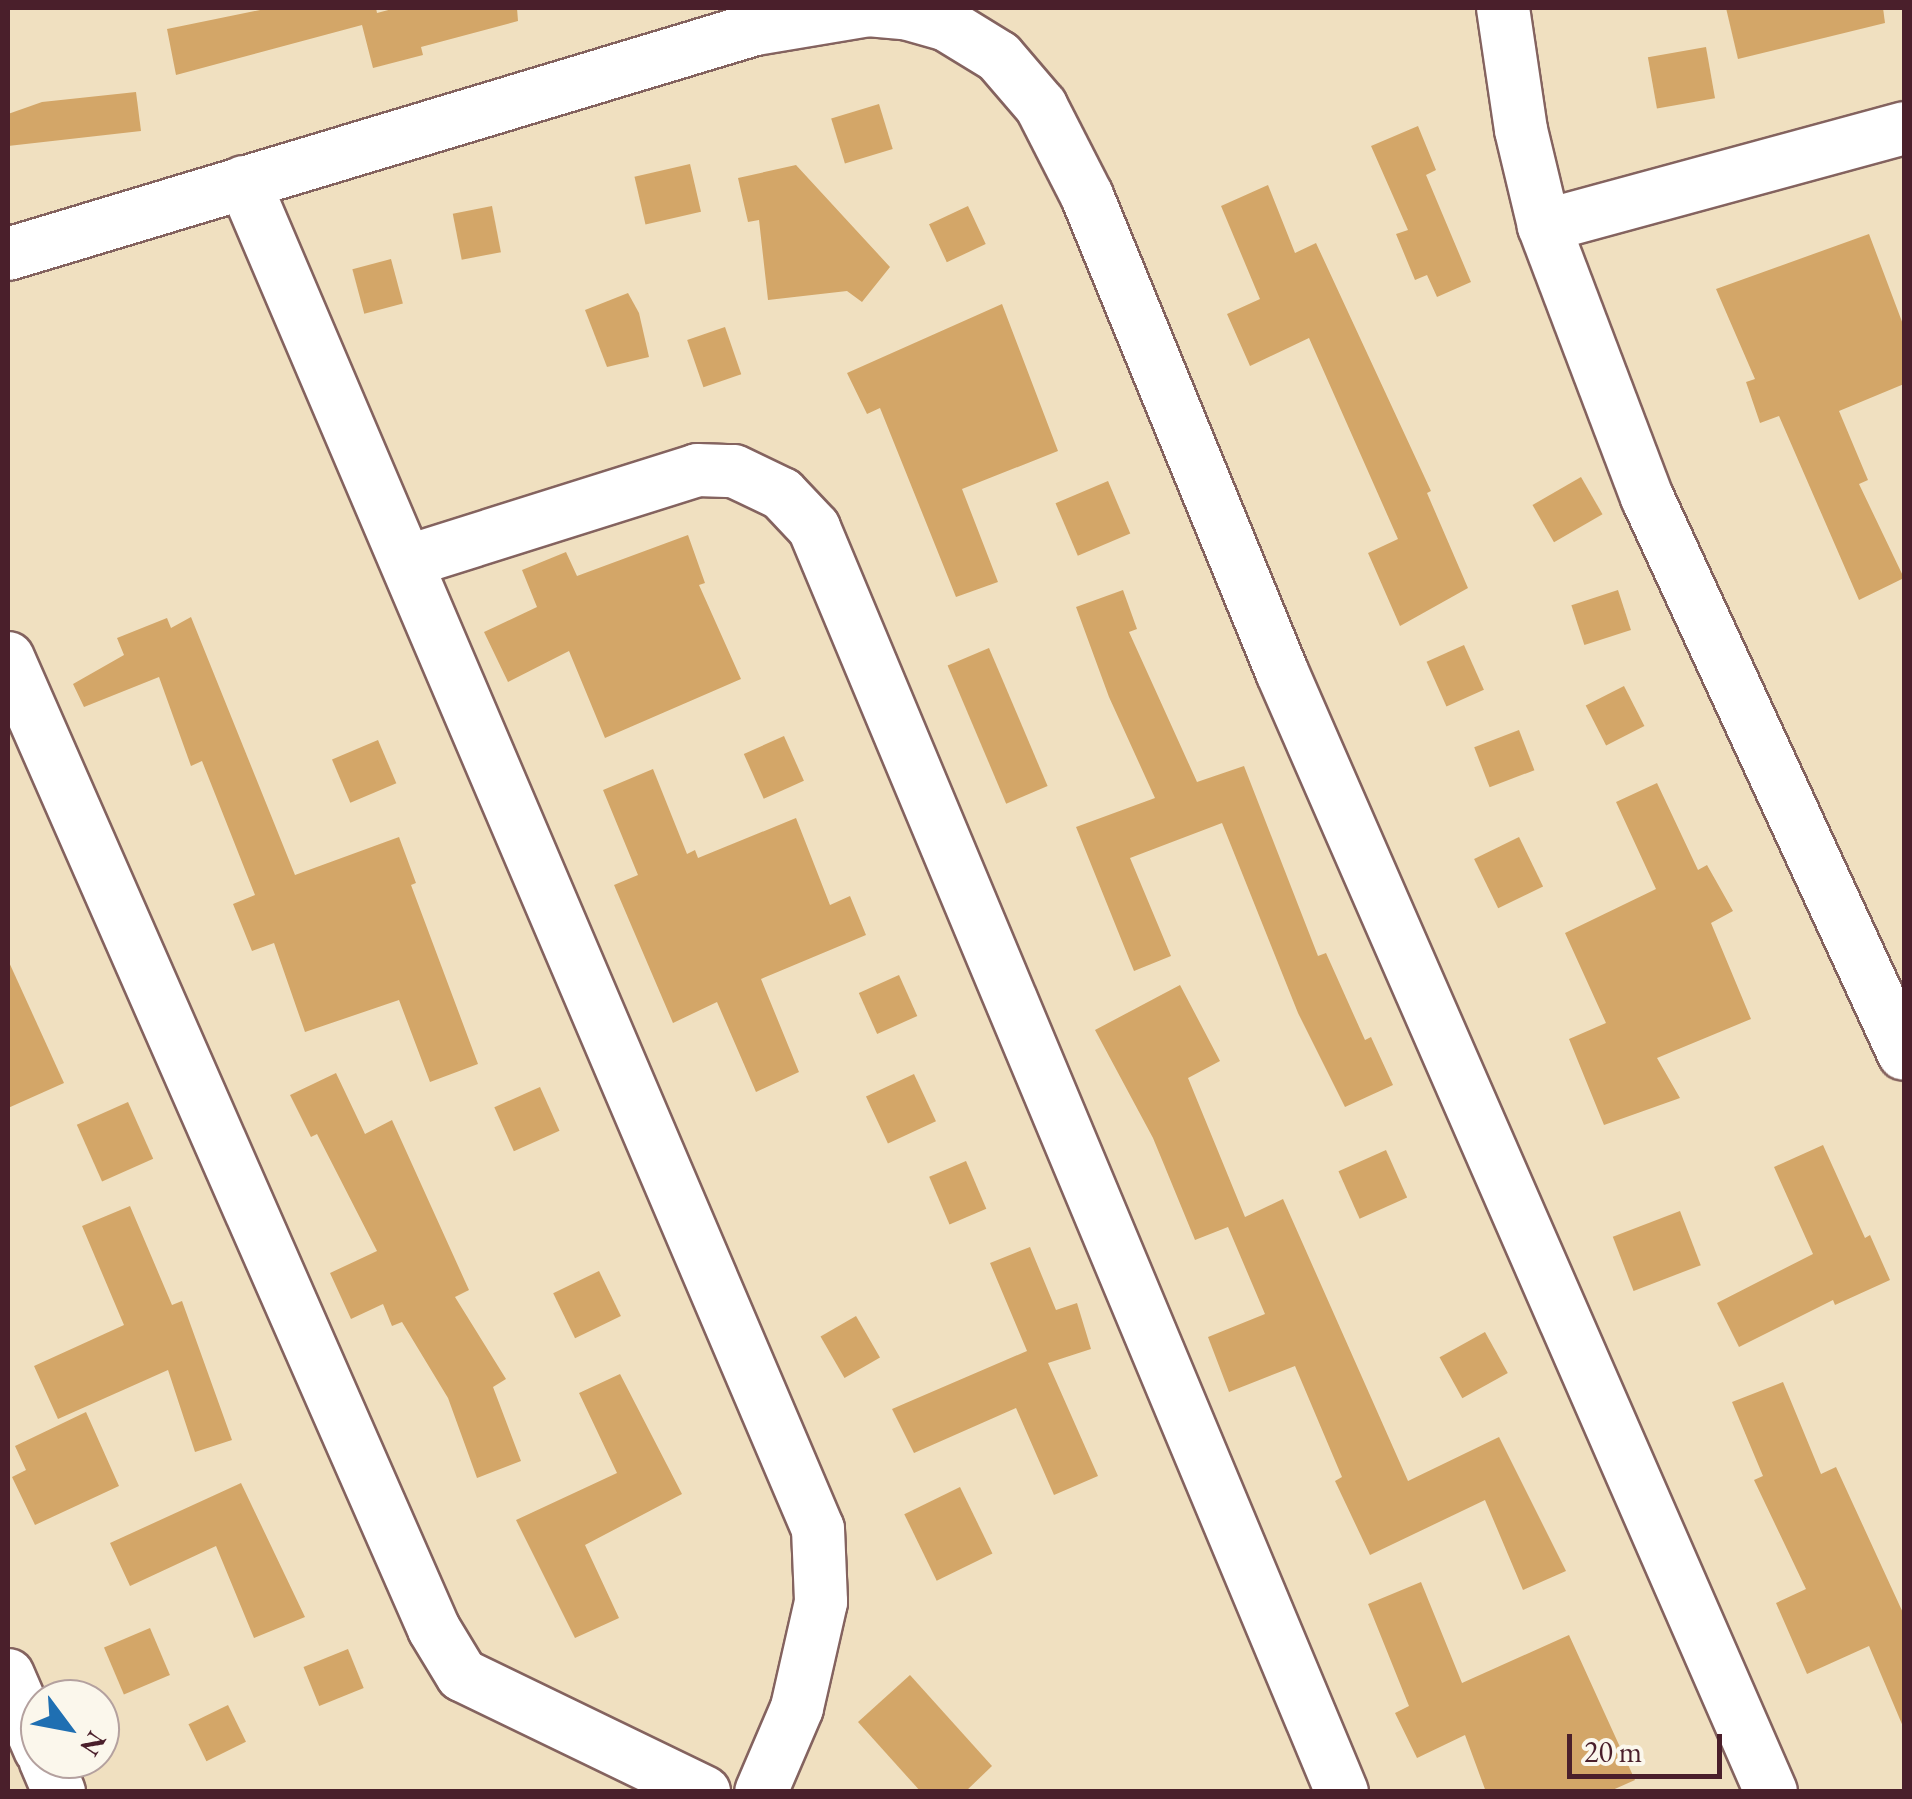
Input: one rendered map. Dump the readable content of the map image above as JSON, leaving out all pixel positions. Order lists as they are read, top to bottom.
{
  "scale_bar": "20 m",
  "north": "bottom right"
}
